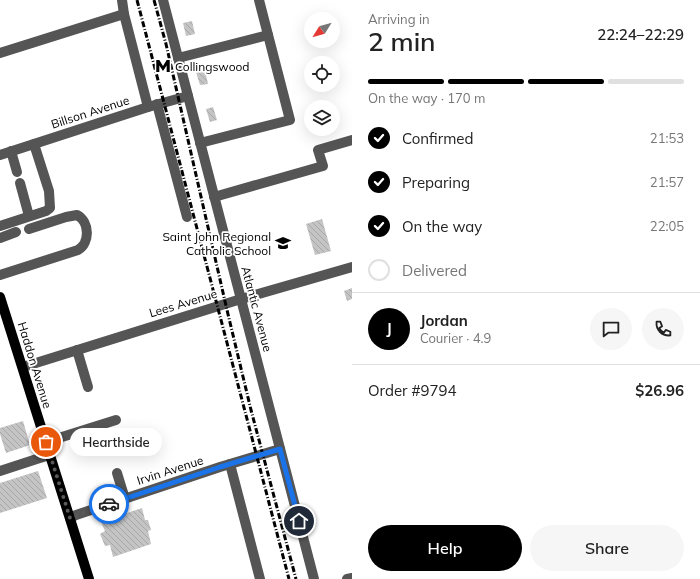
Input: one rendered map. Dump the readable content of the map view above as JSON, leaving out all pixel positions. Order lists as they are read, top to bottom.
{
  "streets": {
    "main road": ["Haddon Avenue"],
    "street": [
      "Billson Avenue",
      "Lees Avenue",
      "Atlantic Avenue",
      "Irvin Avenue"
    ]
  },
  "crossings": [
    ["Billson Avenue", "Atlantic Avenue"],
    ["Lees Avenue", "Atlantic Avenue"],
    ["Lees Avenue", "Haddon Avenue"],
    ["Atlantic Avenue", "Irvin Avenue"],
    ["Haddon Avenue", "Irvin Avenue"]
  ],
  "places": {
    "metro station": ["Collingswood"],
    "school or university": ["Saint John Regional Catholic School"],
    "other": ["Hearthside"]
  },
  "north": "bottom left",
  "page": {
    "heading": ["2 min", "Arriving in", "22:24–22:29"],
    "panel": [
      "Jordan",
      "Courier · 4.9",
      "Order #9794",
      "$26.96"
    ],
    "bar": "On the way · 170 m",
    "list": [
      ["Confirmed", "21:53"],
      ["Preparing", "21:57"],
      ["On the way", "22:05"],
      "Delivered"
    ],
    "round": "J",
    "bubble": "Hearthside",
    "buttons": ["Help", "Share"]
  }
}
